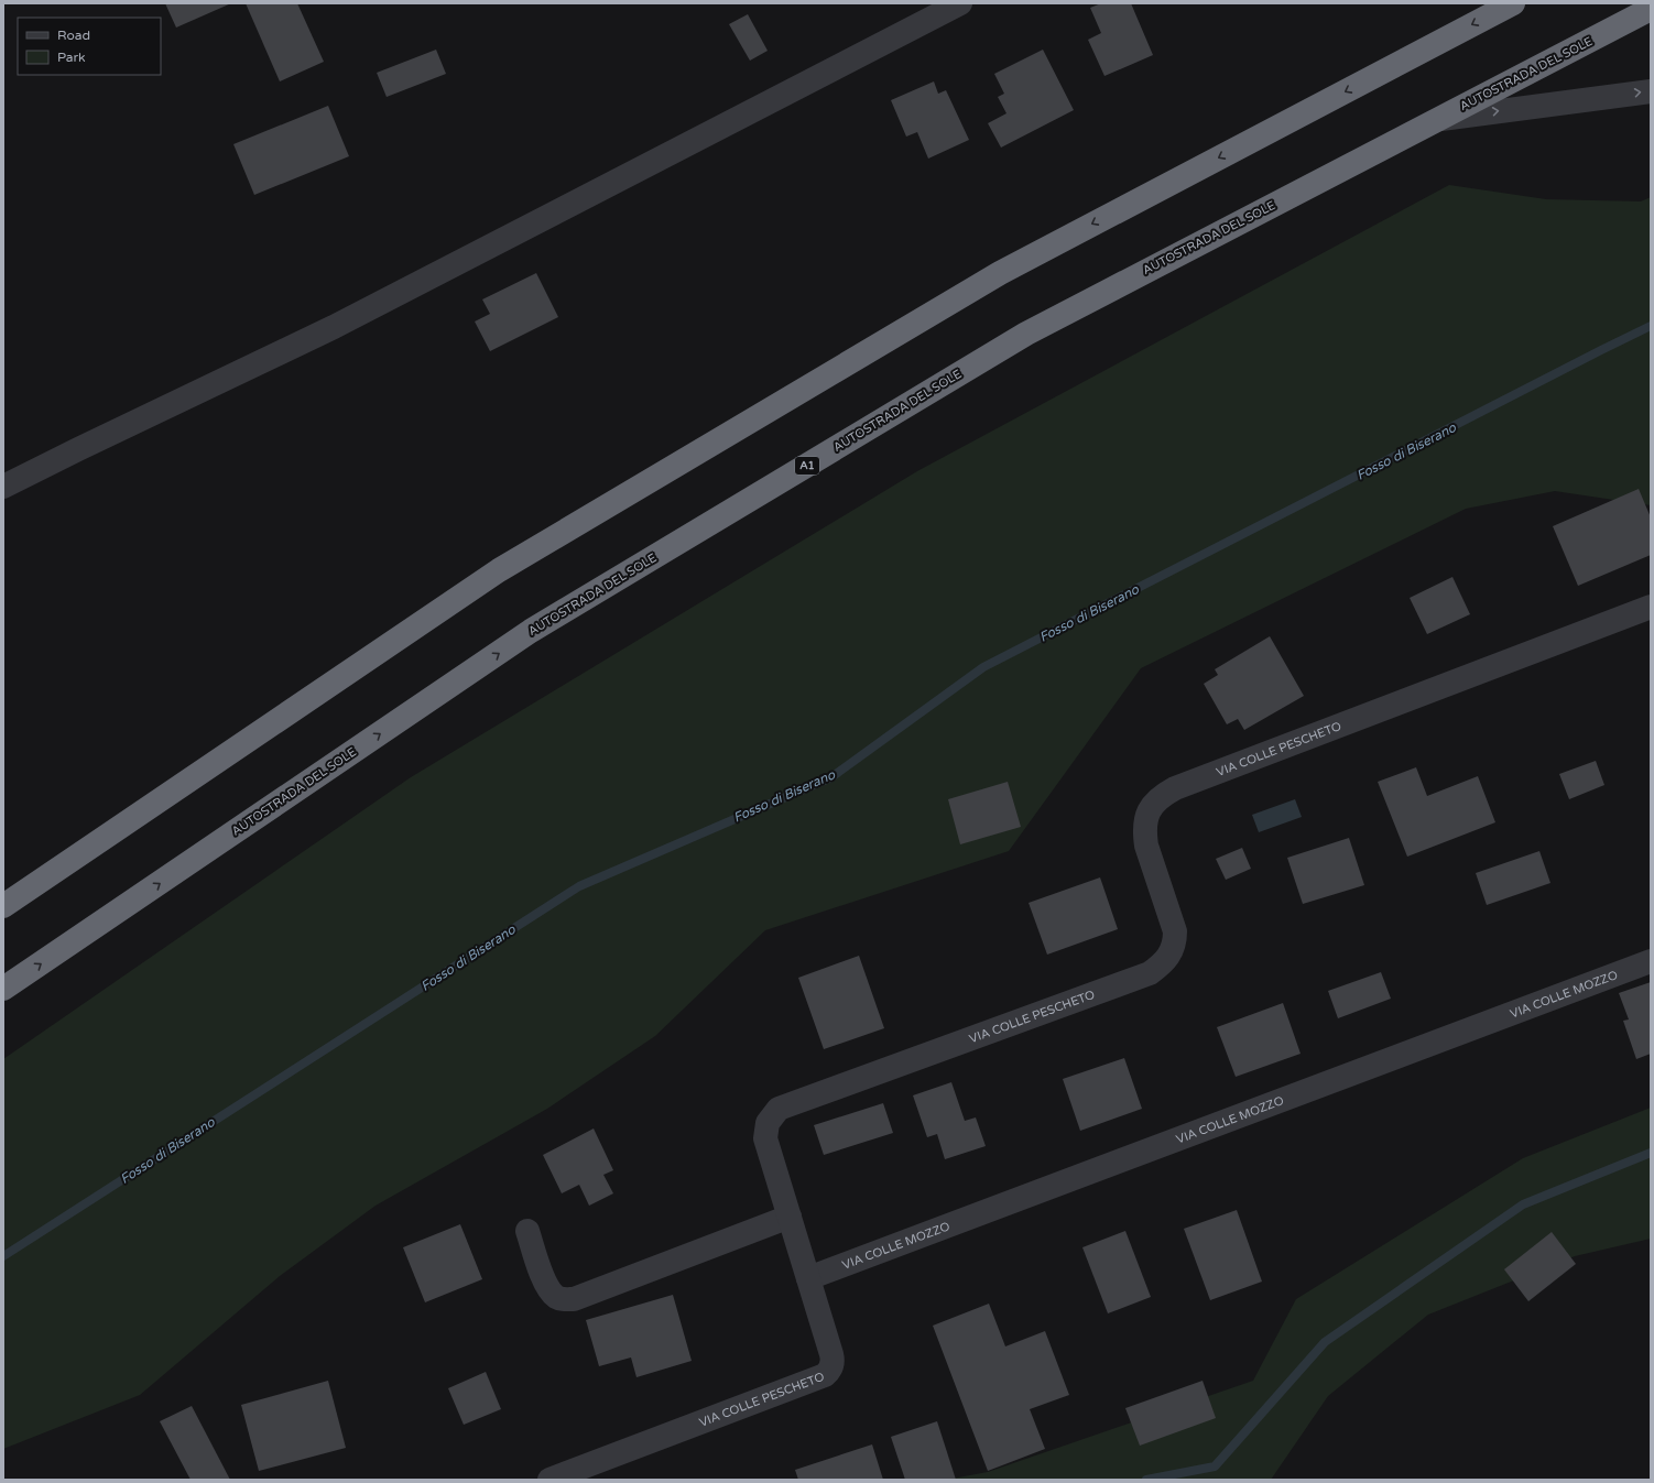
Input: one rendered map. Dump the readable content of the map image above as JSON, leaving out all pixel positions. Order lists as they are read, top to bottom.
{
  "streets": {
    "highway": ["AUTOSTRADA DEL SOLE", "A1"],
    "street": ["VIA COLLE PESCHETO", "VIA COLLE MOZZO"]
  },
  "crossings": [
    ["VIA COLLE PESCHETO", "VIA COLLE MOZZO"]
  ],
  "water": ["Fosso di Biserano"],
  "legend": ["Road", "Park"]
}
